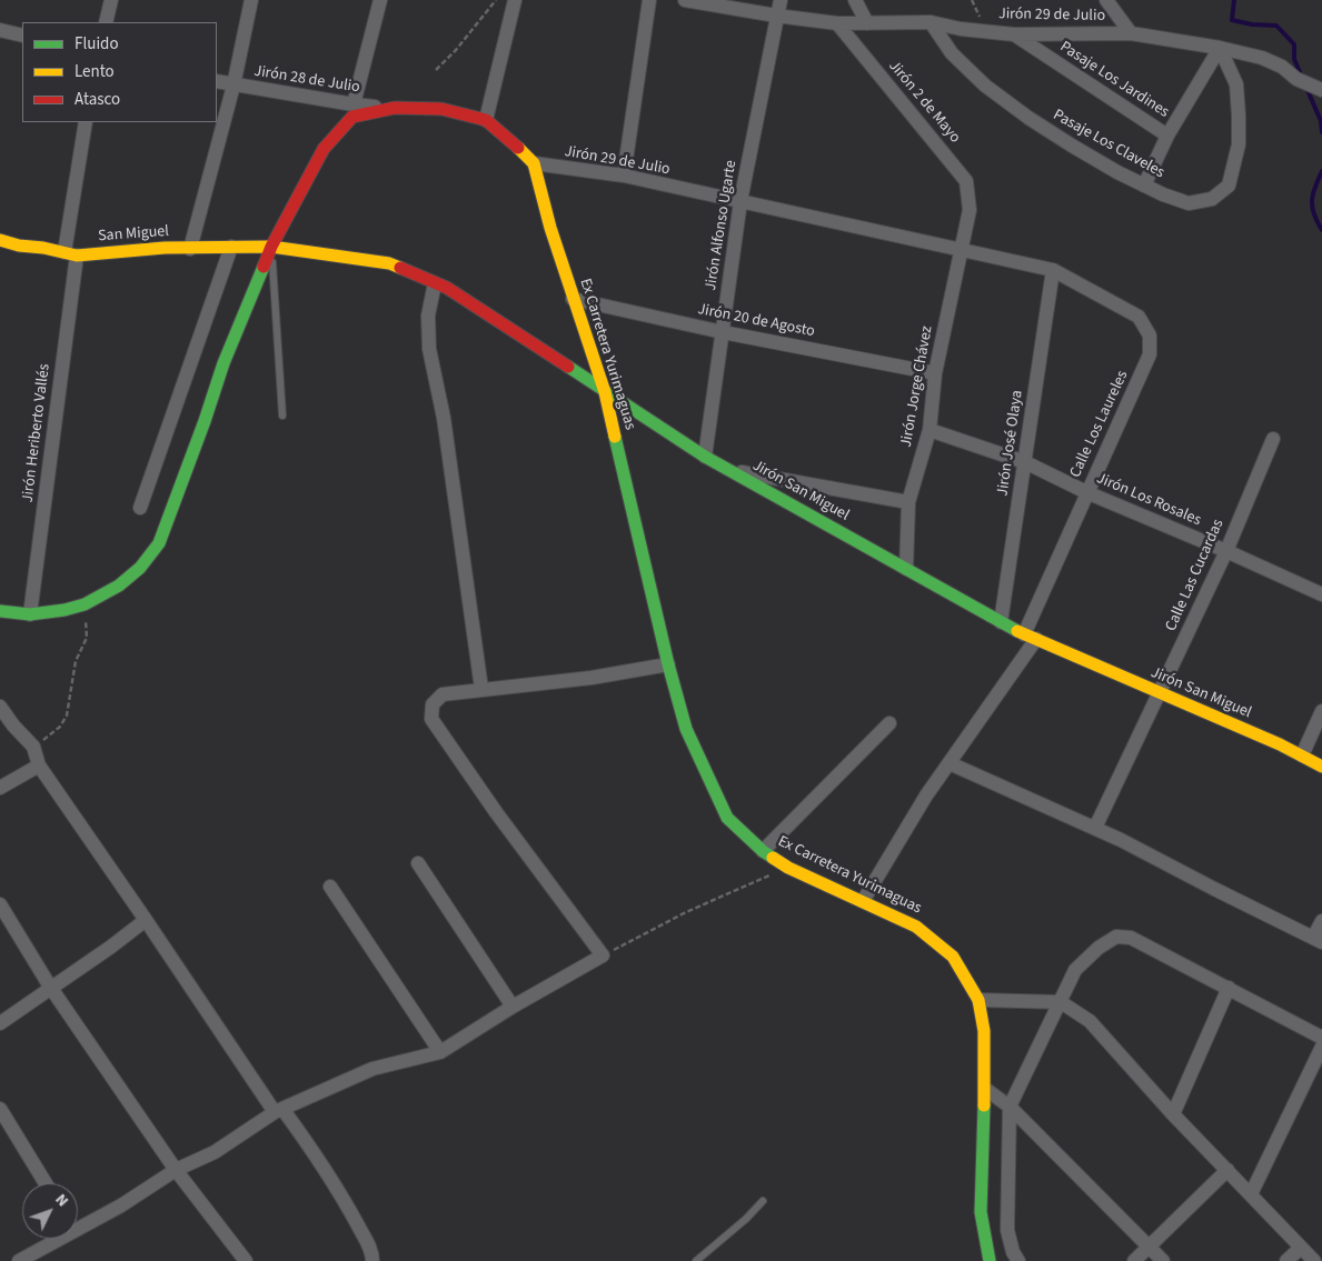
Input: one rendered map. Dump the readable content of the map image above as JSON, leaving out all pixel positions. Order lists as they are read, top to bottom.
{
  "streets": {
    "street": [
      "Jirón 29 de Julio",
      "Jirón 28 de Julio",
      "Pasaje Los Jardines",
      "Jirón 2 de Mayo",
      "Pasaje Los Claveles",
      "Jirón Alfonso Ugarte",
      "San Miguel",
      "Jirón 20 de Agosto",
      "Ex Carretera Yurimaguas",
      "Jirón Jorge Chávez",
      "Calle Los Laureles",
      "Jirón Heriberto Vallés",
      "Jirón José Olaya",
      "Jirón San Miguel",
      "Jirón Los Rosales",
      "Calle Las Cucardas"
    ]
  },
  "crossings": [
    ["Jirón 29 de Julio", "Pasaje Los Jardines"],
    ["Jirón 29 de Julio", "Jirón 2 de Mayo"],
    ["Jirón 29 de Julio", "Pasaje Los Claveles"],
    ["Jirón 29 de Julio", "Jirón Alfonso Ugarte"],
    ["Jirón 29 de Julio", "Ex Carretera Yurimaguas"],
    ["Jirón 29 de Julio", "Jirón Jorge Chávez"],
    ["Jirón 29 de Julio", "Calle Los Laureles"],
    ["Jirón 29 de Julio", "Jirón José Olaya"],
    ["Jirón 2 de Mayo", "Jirón Jorge Chávez"],
    ["Jirón Alfonso Ugarte", "Jirón 20 de Agosto"],
    ["Jirón Alfonso Ugarte", "Jirón San Miguel"],
    ["San Miguel", "Jirón Heriberto Vallés"],
    ["San Miguel", "Jirón San Miguel"],
    ["Jirón 20 de Agosto", "Ex Carretera Yurimaguas"],
    ["Jirón 20 de Agosto", "Jirón Jorge Chávez"],
    ["Ex Carretera Yurimaguas", "Calle Los Laureles"],
    ["Ex Carretera Yurimaguas", "Jirón San Miguel"],
    ["Jirón Jorge Chávez", "Jirón San Miguel"],
    ["Jirón Jorge Chávez", "Jirón Los Rosales"],
    ["Calle Los Laureles", "Jirón José Olaya"],
    ["Calle Los Laureles", "Jirón San Miguel"],
    ["Calle Los Laureles", "Jirón Los Rosales"],
    ["Jirón José Olaya", "Jirón San Miguel"],
    ["Jirón José Olaya", "Jirón Los Rosales"],
    ["Jirón San Miguel", "Calle Las Cucardas"],
    ["Jirón Los Rosales", "Calle Las Cucardas"]
  ],
  "legend": ["Fluido", "Lento", "Atasco"],
  "north": "top right"
}
